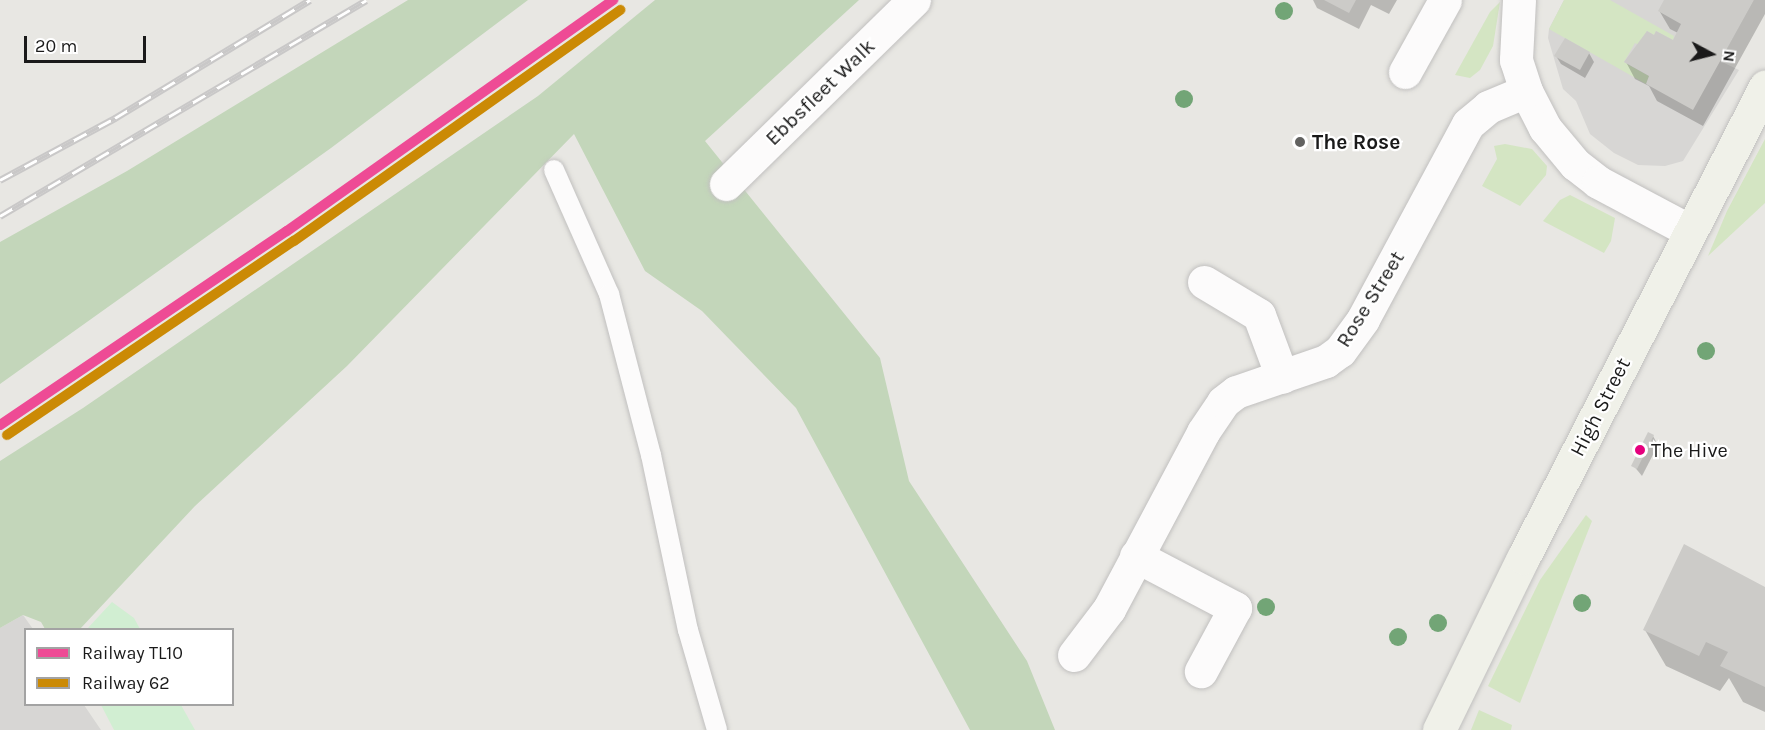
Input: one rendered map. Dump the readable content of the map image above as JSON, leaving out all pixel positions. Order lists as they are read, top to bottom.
{
  "streets": {
    "main road": ["High Street"],
    "street": ["Ebbsfleet Walk", "Rose Street"]
  },
  "places": ["The Rose", "The Hive"],
  "lines": ["rail line TL10", "rail line 62"],
  "legend": ["Railway TL10", "Railway 62"],
  "scale_bar": "20 m",
  "north": "right"
}
